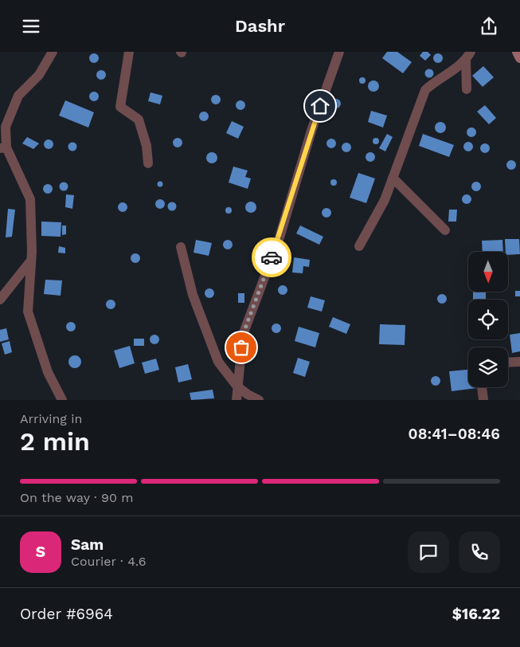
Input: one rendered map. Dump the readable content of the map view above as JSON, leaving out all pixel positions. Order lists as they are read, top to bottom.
{
  "north": "bottom",
  "page": {
    "header": "Dashr",
    "heading": ["2 min", "Arriving in", "08:41–08:46"],
    "panel": [
      "Sam",
      "Courier · 4.6",
      "Order #6964",
      "$16.22"
    ],
    "bar": "On the way · 90 m",
    "round": "S"
  }
}
